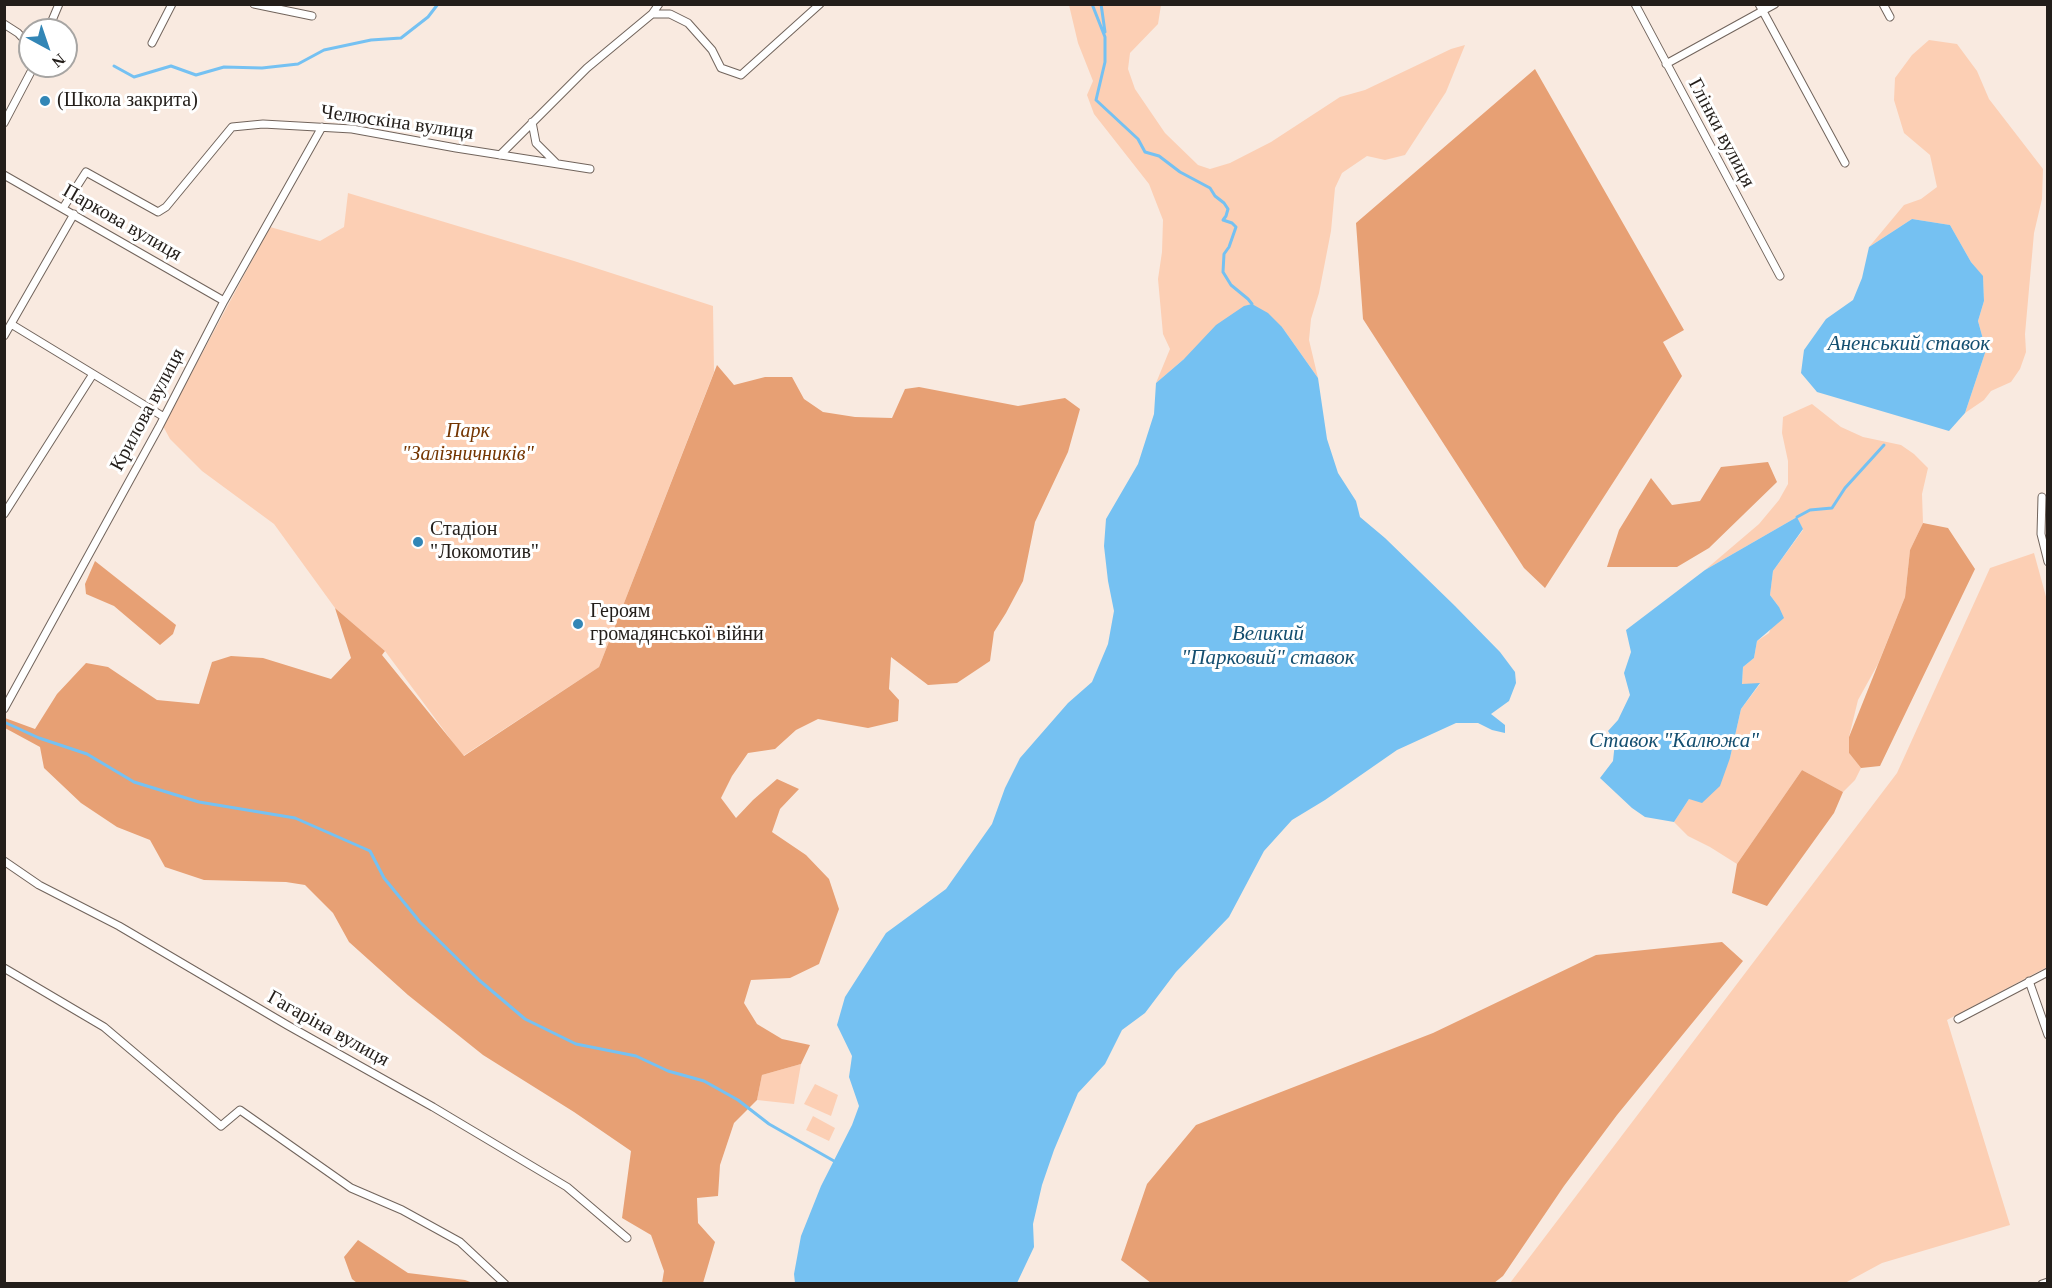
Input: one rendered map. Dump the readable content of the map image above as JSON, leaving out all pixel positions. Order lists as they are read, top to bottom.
{
  "streets": {
    "street": [
      "Челюскіна вулиця",
      "Глінки вулиця",
      "Паркова вулиця",
      "Крилова вулиця",
      "Гагаріна вулиця"
    ]
  },
  "crossings": [
    ["Челюскіна вулиця", "Паркова вулиця"],
    ["Челюскіна вулиця", "Крилова вулиця"],
    ["Паркова вулиця", "Крилова вулиця"]
  ],
  "water": ["Аненський ставок", "Великий \"Парковий\" ставок", "Ставок \"Калюжа\""],
  "parks": ["Парк \"Залізничників\""],
  "places": ["(Школа закрита)", "Стадіон \"Локомотив\"", "Героям громадянської війни"],
  "north": "bottom right"
}
